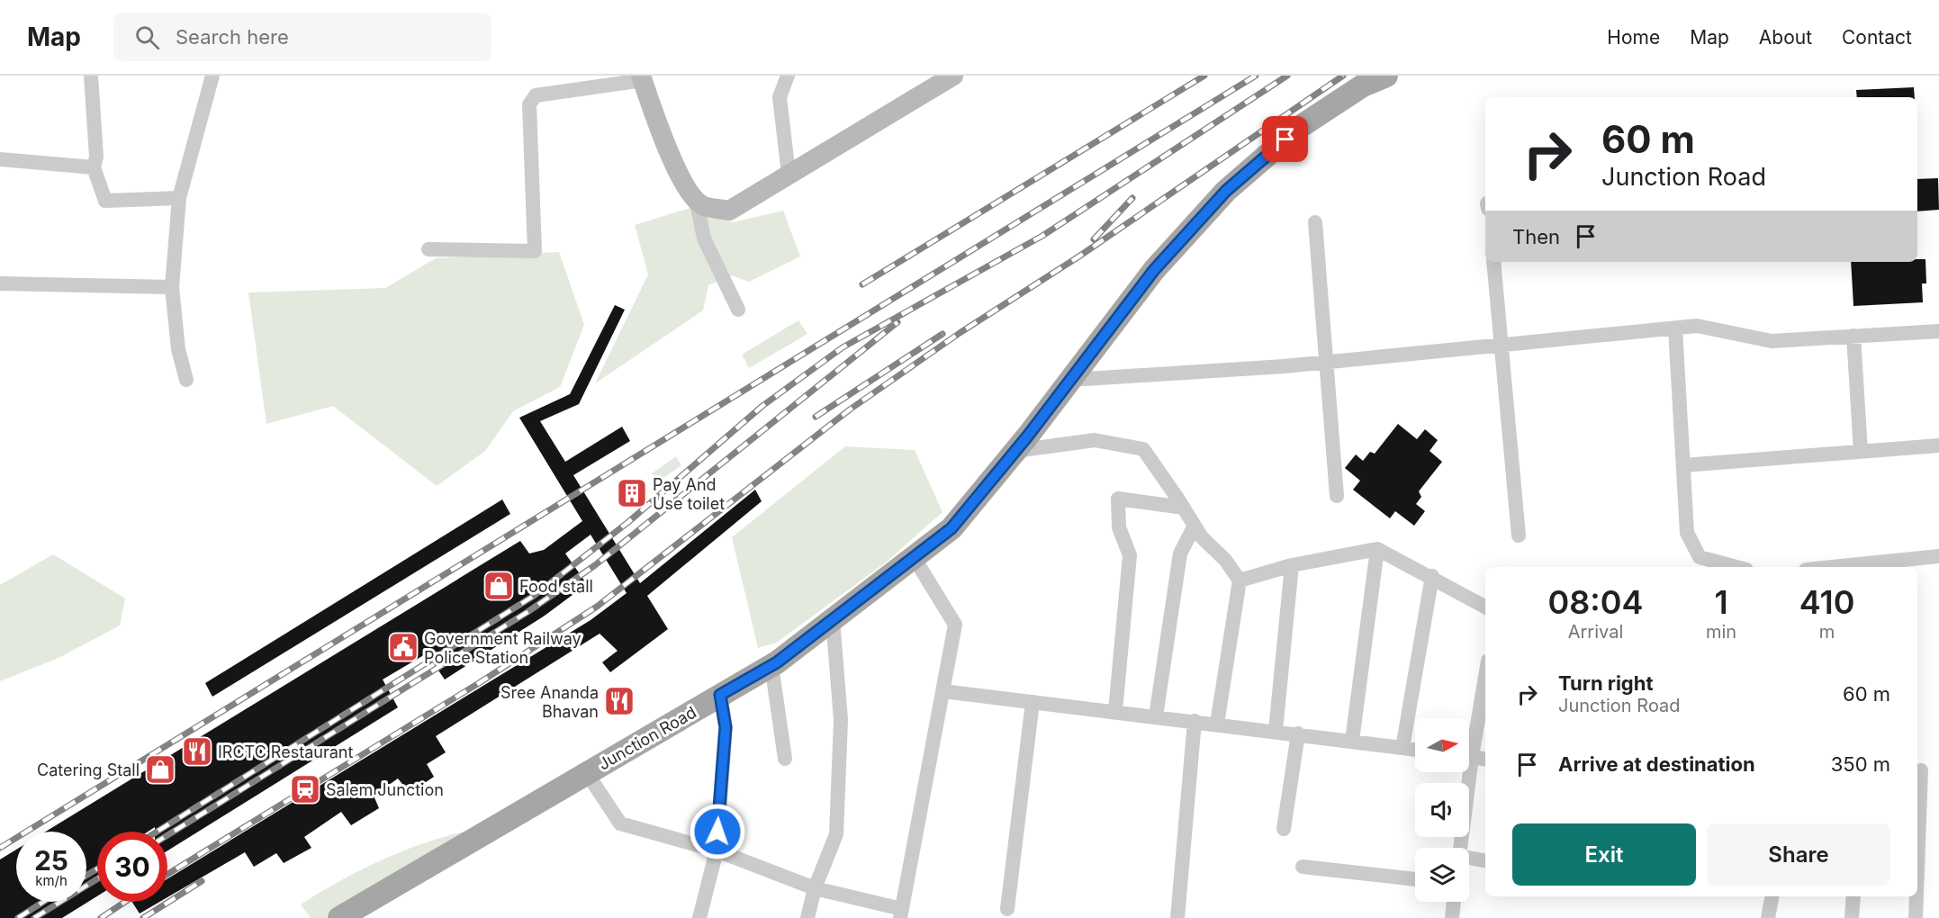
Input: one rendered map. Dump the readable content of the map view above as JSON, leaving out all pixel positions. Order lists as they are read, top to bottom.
{
  "streets": {
    "main road": ["Junction Road"]
  },
  "places": {
    "building": ["Pay And Use toilet"],
    "shop": ["Food stall", "Catering Stall"],
    "public building": ["Government Railway Police Station"],
    "restaurant": ["Sree Ananda Bhavan", "IRCTC Restaurant"],
    "station": ["Salem Junction"]
  },
  "north": "right",
  "page": {
    "header": "Map",
    "search": "Search here",
    "nav": [
      "Home",
      "Map",
      "About",
      "Contact"
    ],
    "turn": ["60 m", "Junction Road"],
    "then": "Then",
    "eta": [
      "08:04",
      "Arrival",
      "1",
      "min",
      "410",
      "m"
    ],
    "list": [
      {
        "name": "Turn right",
        "note": "Junction Road",
        "value": "60 m"
      },
      {
        "name": "Arrive at destination",
        "value": "350 m"
      }
    ],
    "buttons": ["Exit", "Share"],
    "speed": "25 km/h",
    "limit": "30"
  }
}
